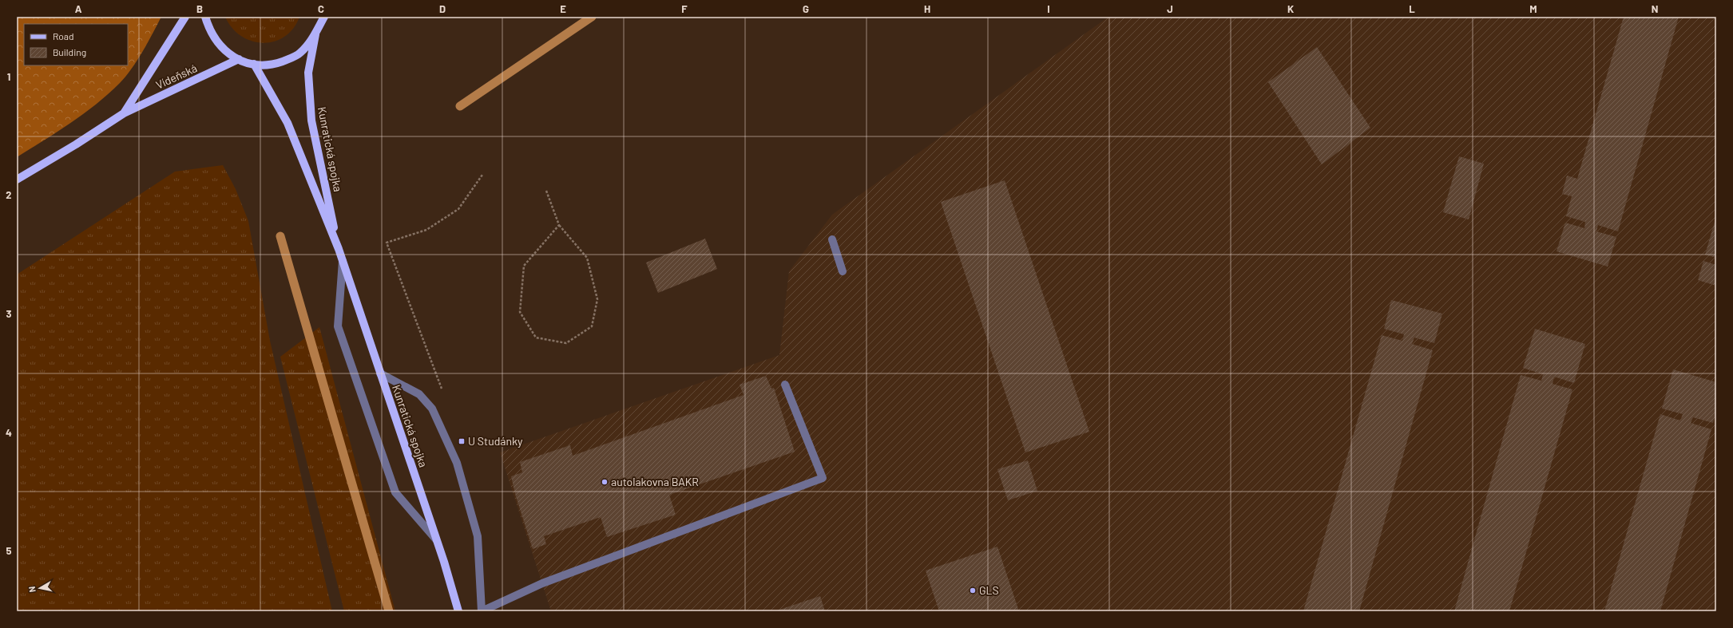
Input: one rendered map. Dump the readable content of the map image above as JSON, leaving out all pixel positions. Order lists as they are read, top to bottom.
{
  "streets": {
    "main road": ["Vídeňská", "Kunratická spojka"]
  },
  "places": {
    "transit": ["U Studánky"],
    "other": ["autolakovna BAKR", "GLS"]
  },
  "legend": ["Road", "Building"],
  "north": "left",
  "grid": {
    "columns": [
      "A",
      "B",
      "C",
      "D",
      "E",
      "F",
      "G",
      "H",
      "I",
      "J",
      "K",
      "L",
      "M",
      "N"
    ],
    "rows": [
      "1",
      "2",
      "3",
      "4",
      "5"
    ]
  }
}
